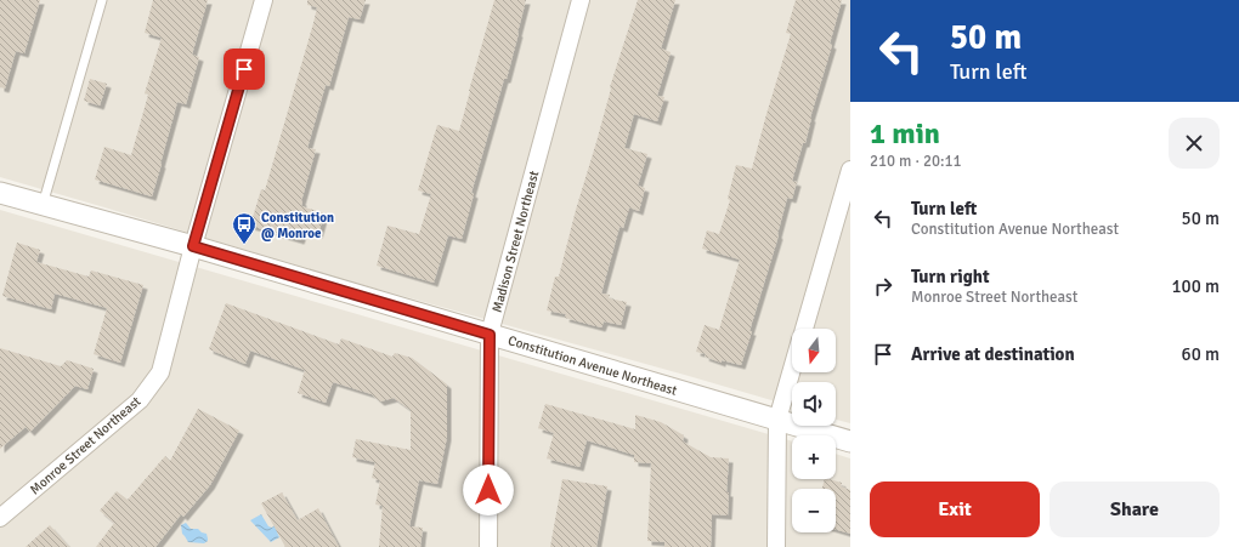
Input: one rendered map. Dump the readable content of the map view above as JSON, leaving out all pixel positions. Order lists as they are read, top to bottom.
{
  "streets": {
    "street": ["Madison Street Northeast", "Constitution Avenue Northeast", "Monroe Street Northeast"]
  },
  "crossings": [
    ["Madison Street Northeast", "Constitution Avenue Northeast"],
    ["Constitution Avenue Northeast", "Monroe Street Northeast"]
  ],
  "places": {
    "bus stop": ["Constitution @ Monroe"]
  },
  "north": "bottom",
  "page": {
    "turn": ["50 m", "Turn left"],
    "heading": ["1 min", "210 m · 20:11"],
    "list": [
      {
        "name": "Turn left",
        "note": "Constitution Avenue Northeast",
        "value": "50 m"
      },
      {
        "name": "Turn right",
        "note": "Monroe Street Northeast",
        "value": "100 m"
      },
      {
        "name": "Arrive at destination",
        "value": "60 m"
      }
    ],
    "map_buttons": ["+", "−"],
    "buttons": ["Exit", "Share"]
  }
}
